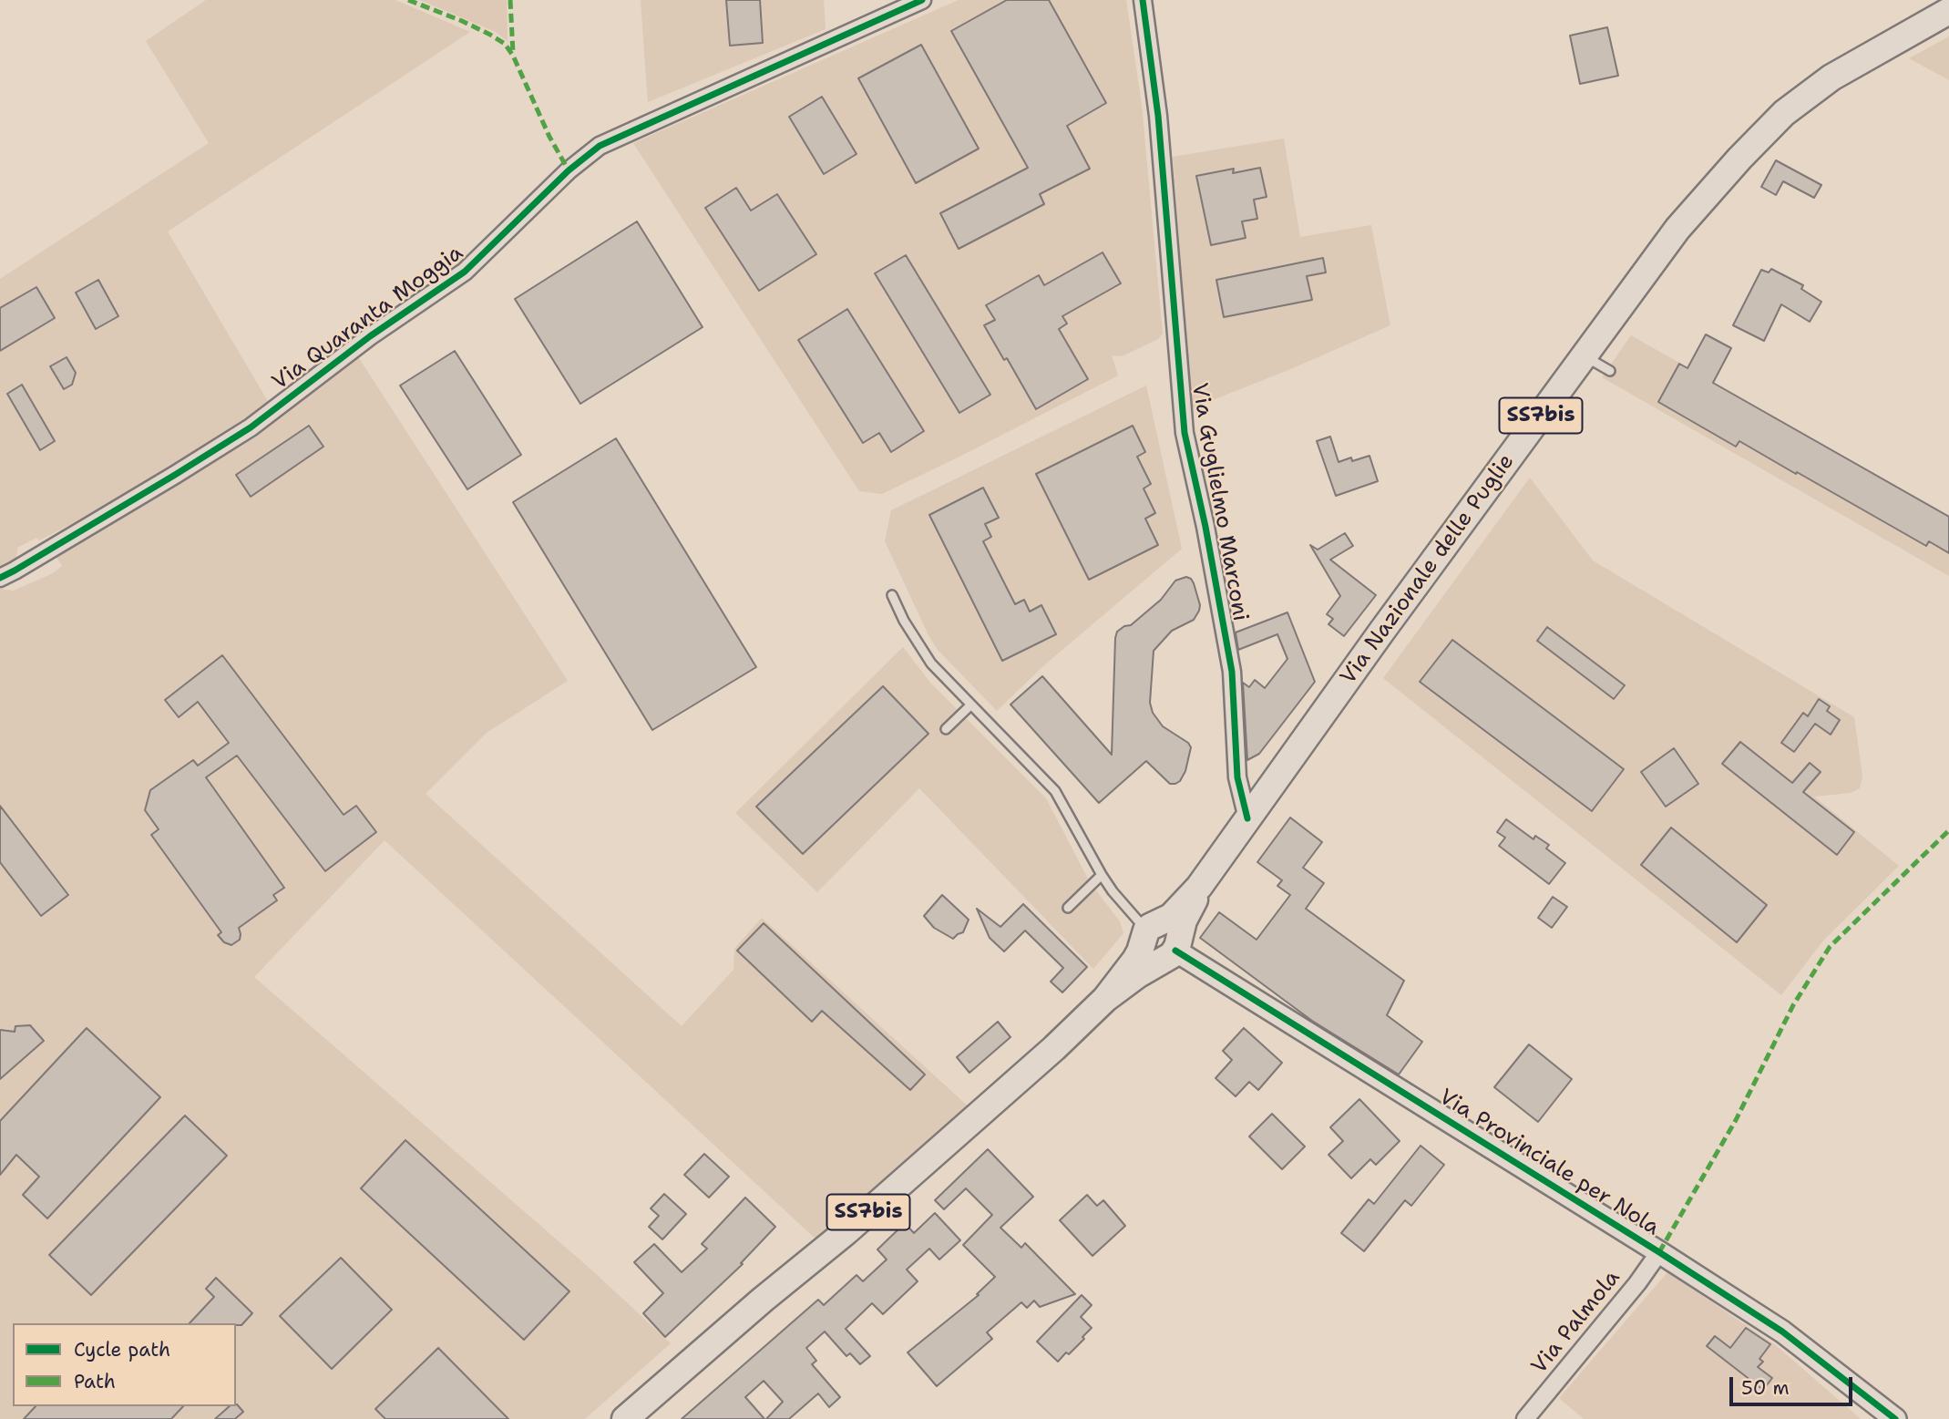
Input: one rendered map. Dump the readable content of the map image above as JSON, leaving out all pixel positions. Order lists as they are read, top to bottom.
{
  "streets": {
    "main road": ["SS7bis", "Via Nazionale delle Puglie"],
    "street": [
      "Via Quaranta Moggia",
      "Via Guglielmo Marconi",
      "Via Provinciale per Nola",
      "Via Palmola"
    ]
  },
  "crossings": [
    ["Via Guglielmo Marconi", "Via Nazionale delle Puglie"],
    ["Via Nazionale delle Puglie", "Via Provinciale per Nola"],
    ["Via Provinciale per Nola", "Via Palmola"]
  ],
  "legend": ["Cycle path", "Path"],
  "scale_bar": "50 m"
}
